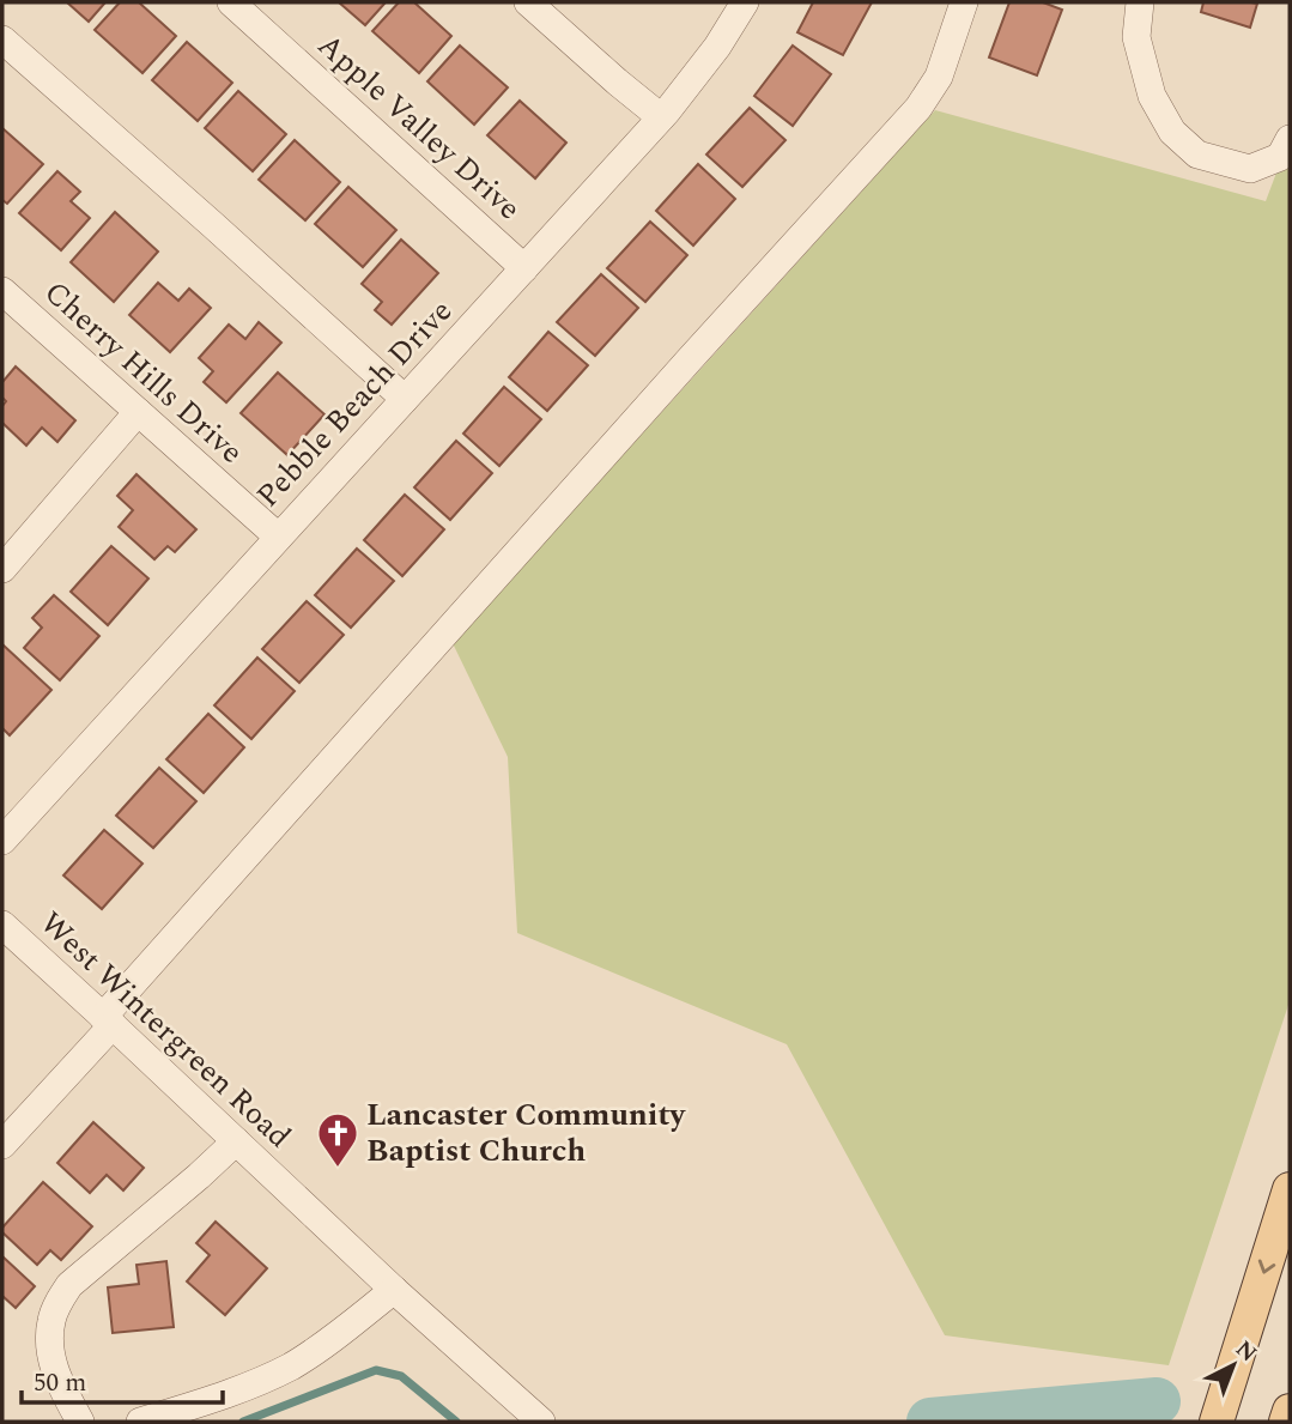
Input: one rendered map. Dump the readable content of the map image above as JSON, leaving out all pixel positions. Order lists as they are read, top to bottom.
{
  "streets": {
    "street": [
      "Apple Valley Drive",
      "Cherry Hills Drive",
      "Pebble Beach Drive",
      "West Wintergreen Road"
    ]
  },
  "crossings": [
    ["Apple Valley Drive", "Pebble Beach Drive"],
    ["Cherry Hills Drive", "Pebble Beach Drive"]
  ],
  "places": {
    "church": ["Lancaster Community Baptist Church"]
  },
  "scale_bar": "50 m",
  "north": "top right"
}
